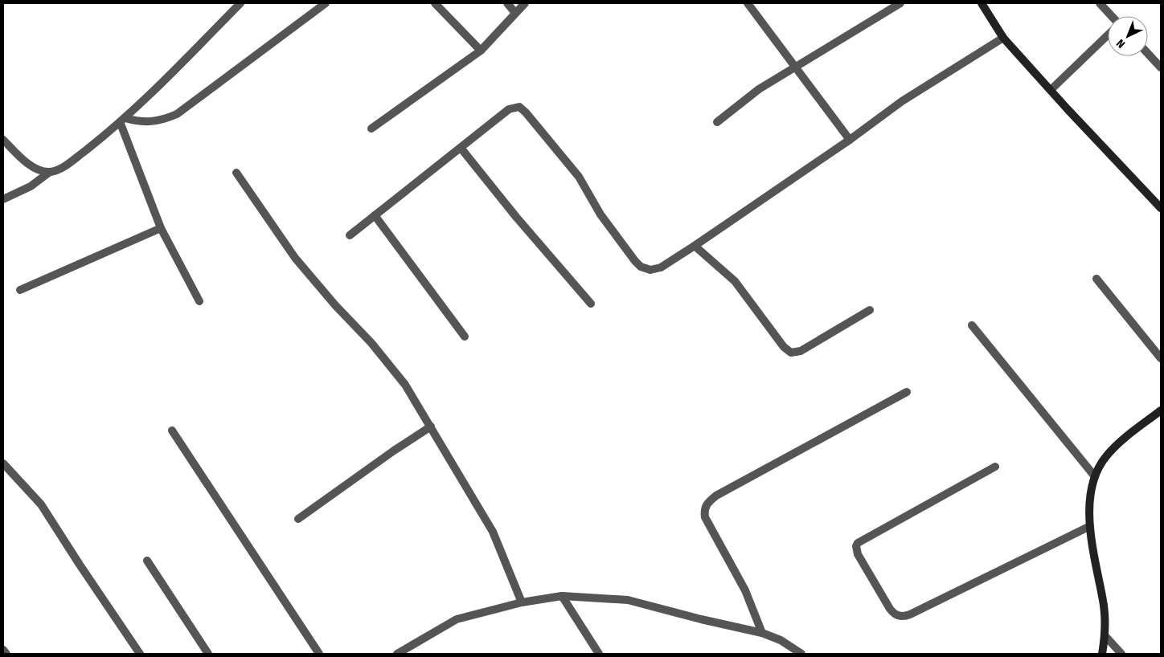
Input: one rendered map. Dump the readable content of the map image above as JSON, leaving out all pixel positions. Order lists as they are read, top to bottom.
{
  "north": "bottom left"
}
